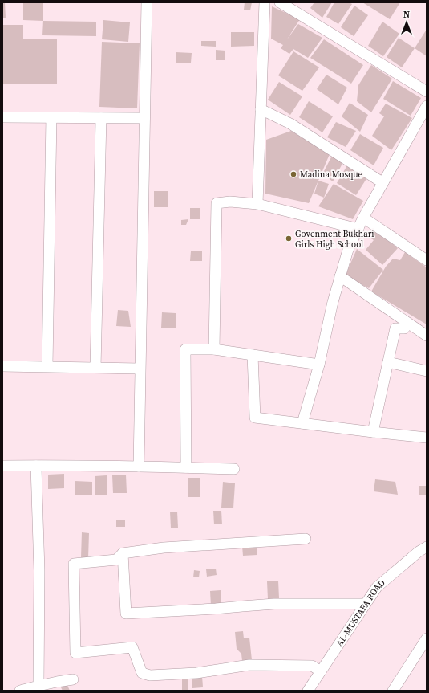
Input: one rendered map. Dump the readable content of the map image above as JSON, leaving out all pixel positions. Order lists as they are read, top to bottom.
{
  "streets": {
    "street": ["AL-MUSTAFA ROAD"]
  },
  "places": ["Madina Mosque", "Govenment Bukhari Girls High School"],
  "north": "top"
}
